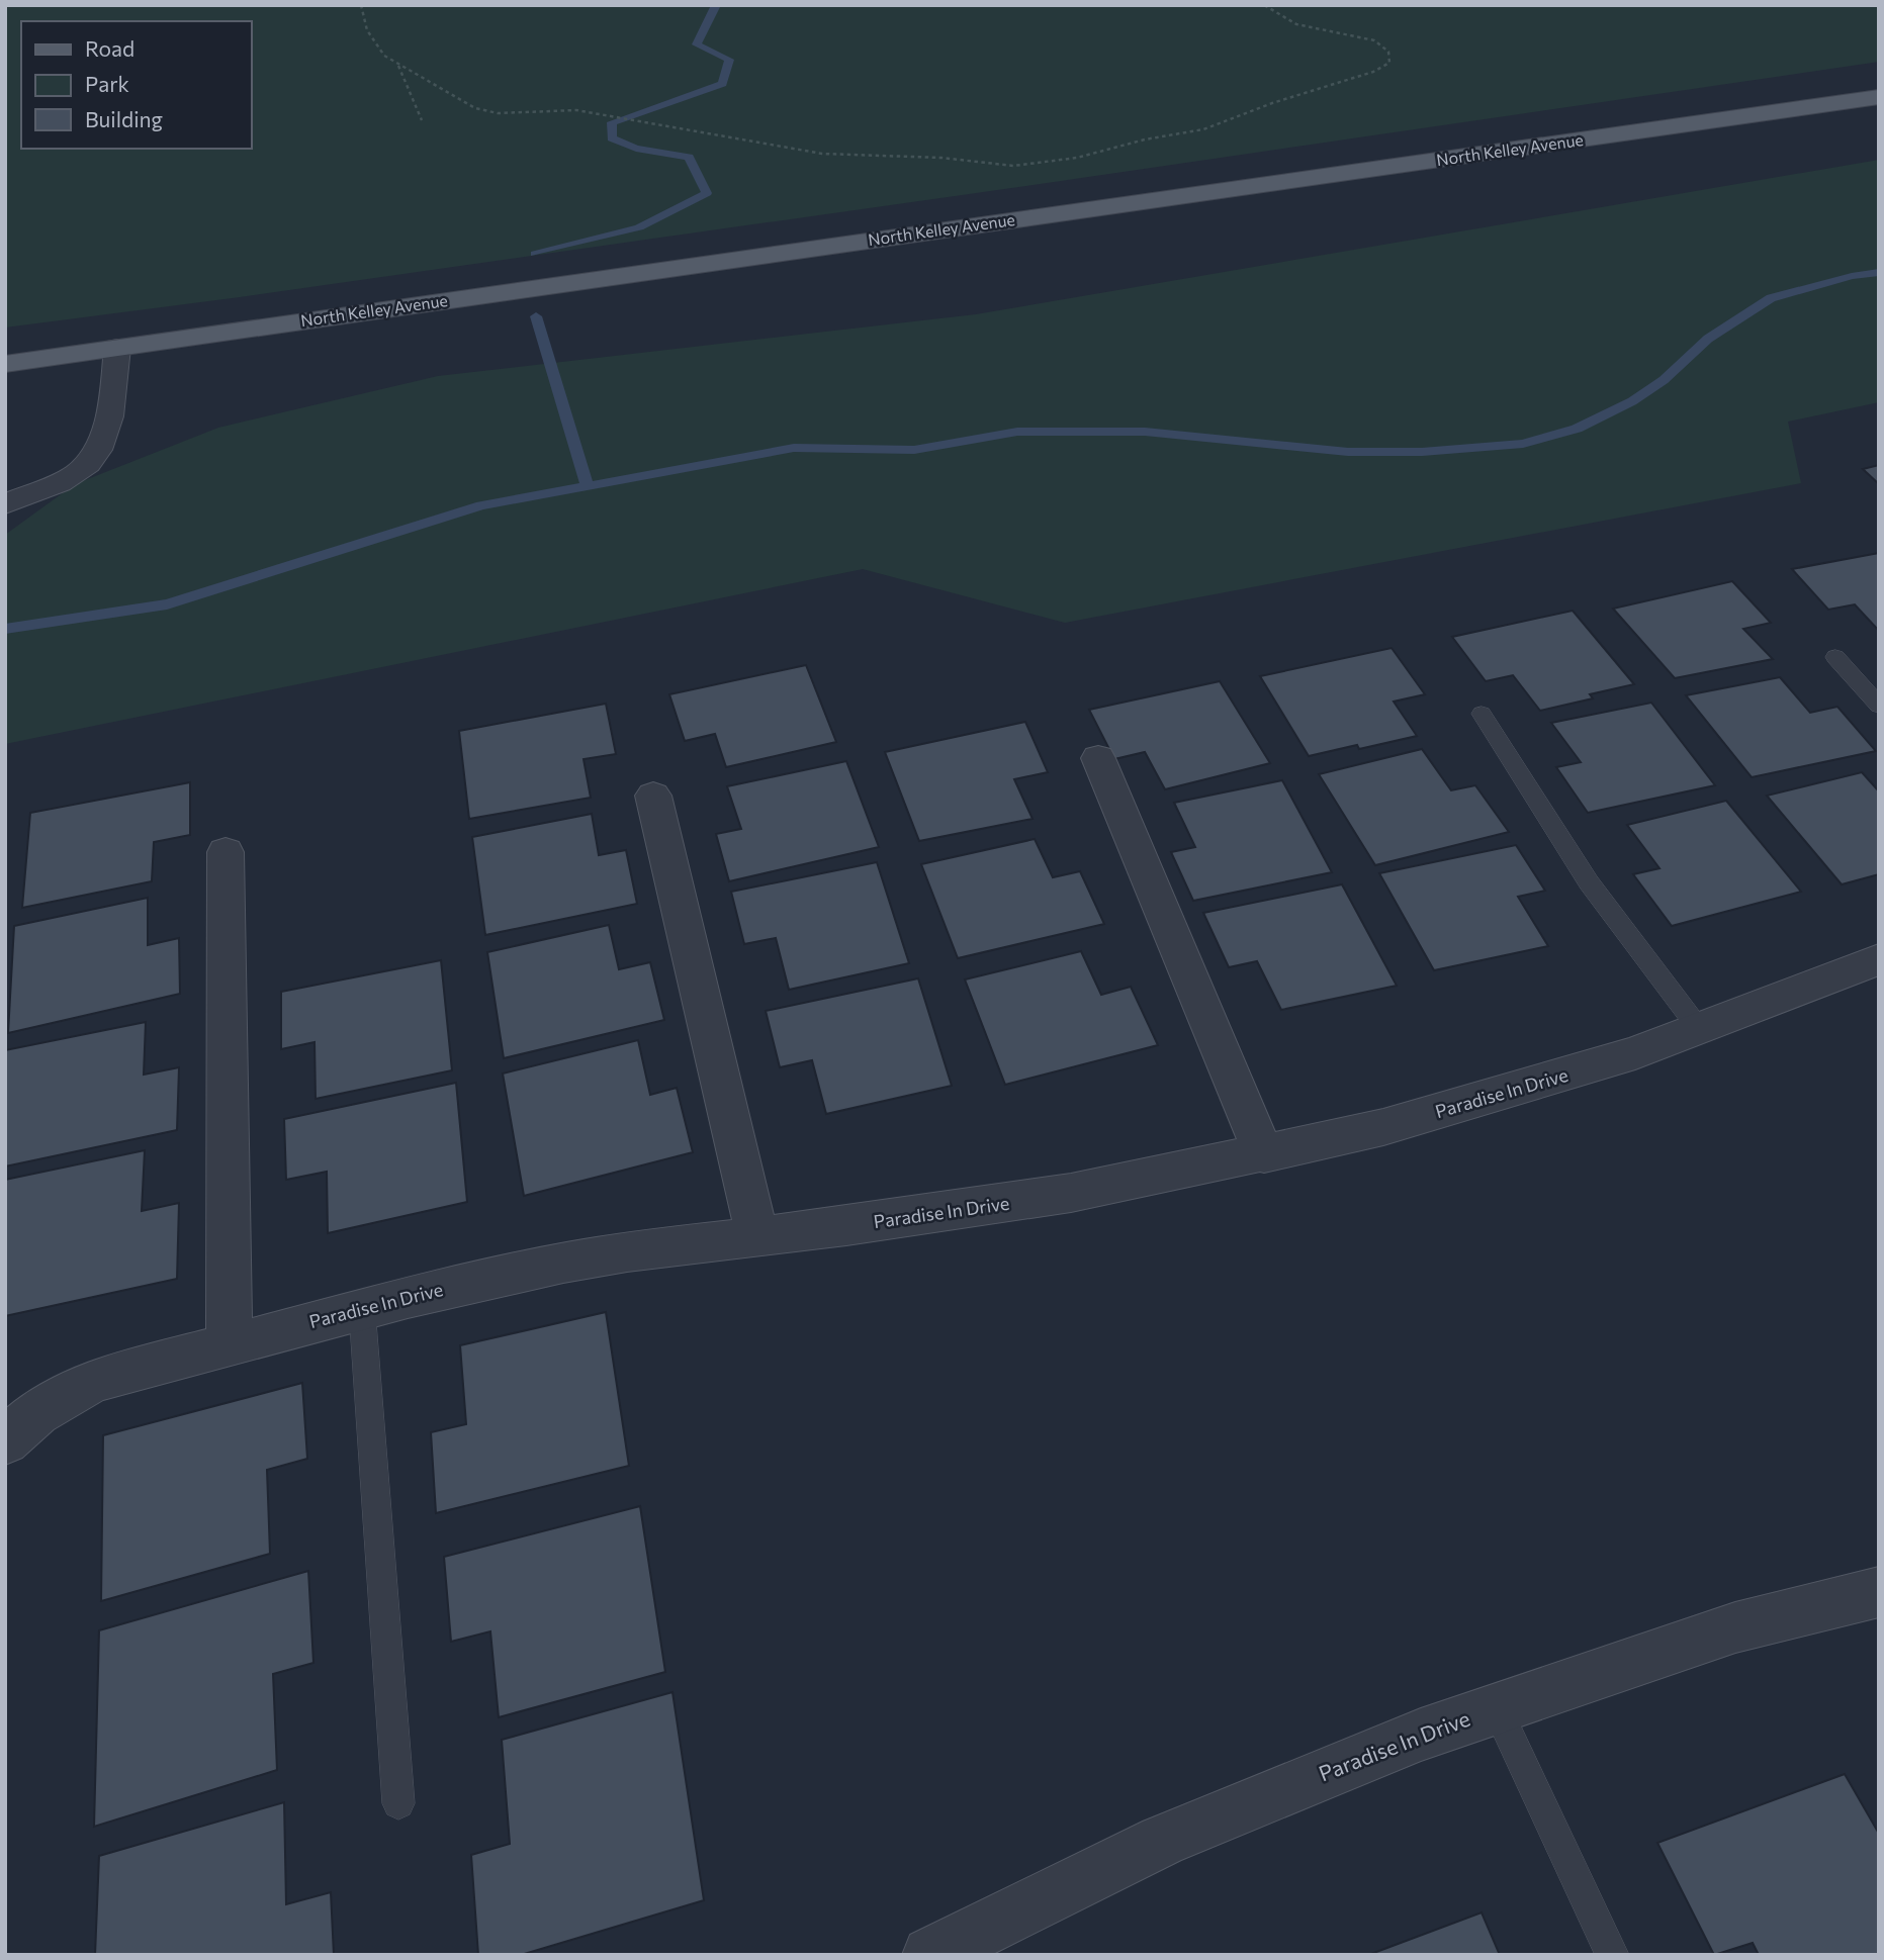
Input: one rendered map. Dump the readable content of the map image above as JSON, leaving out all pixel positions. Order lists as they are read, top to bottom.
{
  "streets": {
    "main road": ["North Kelley Avenue"],
    "street": ["Paradise In Drive"]
  },
  "legend": ["Road", "Park", "Building"]
}
